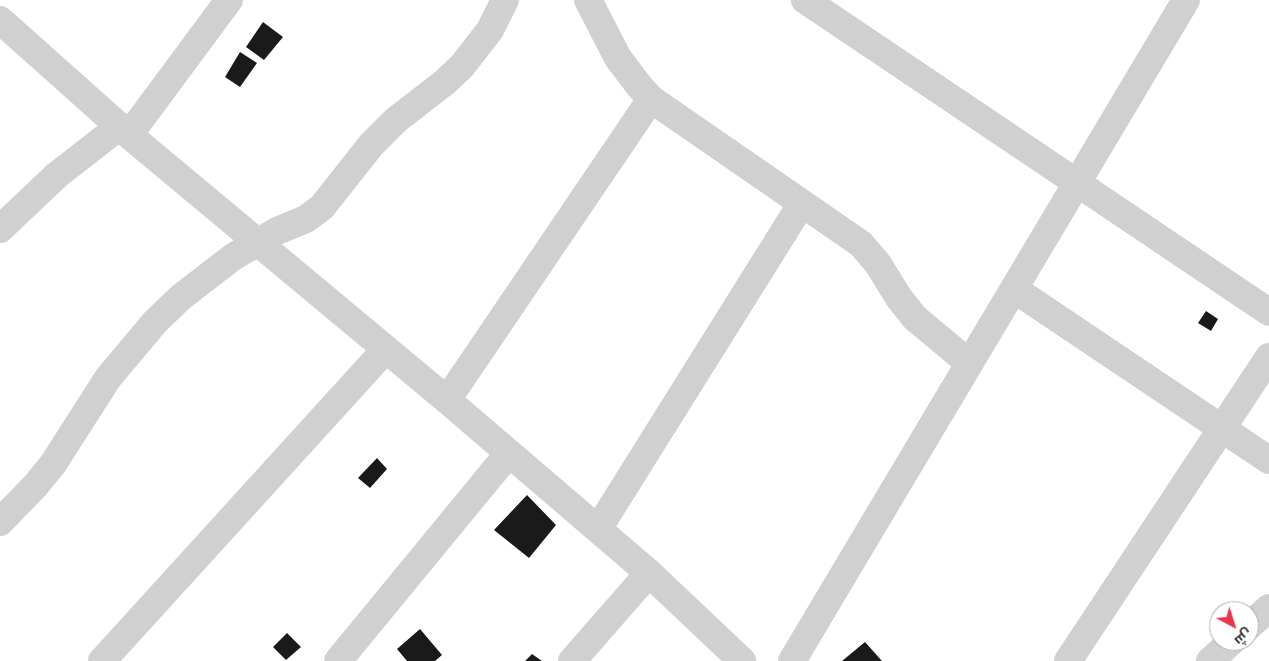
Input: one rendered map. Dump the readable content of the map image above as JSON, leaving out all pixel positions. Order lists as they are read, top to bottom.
{
  "north": "bottom right"
}
